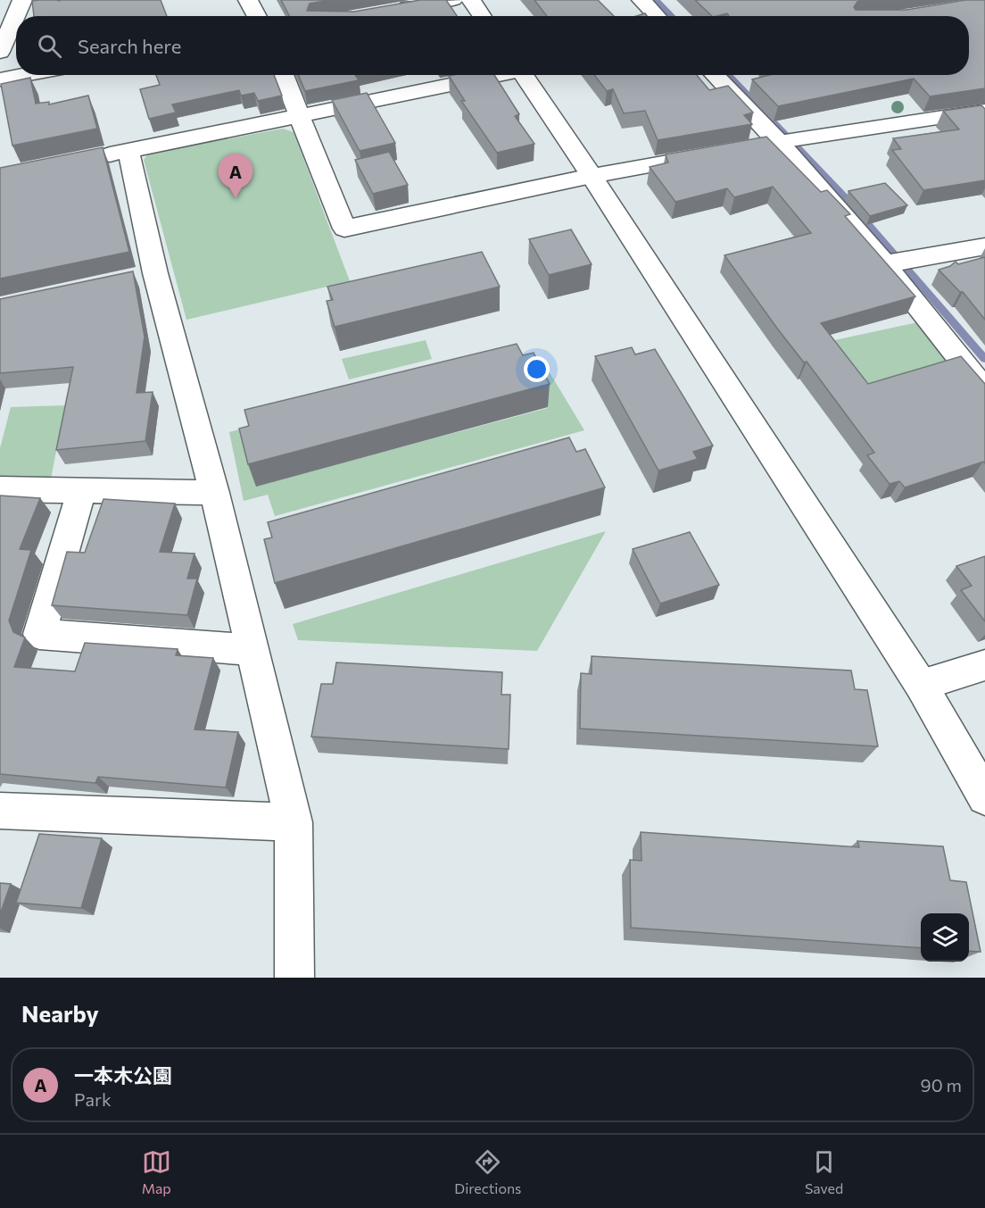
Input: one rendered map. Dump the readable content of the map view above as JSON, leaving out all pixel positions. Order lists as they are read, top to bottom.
{
  "page": {
    "search": "Search here",
    "pins": "A",
    "heading": "Nearby",
    "list": [
      {
        "mark": "A",
        "name": "一本木公園",
        "note": "Park",
        "value": "90 m"
      }
    ],
    "nav": ["Map", "Directions", "Saved"]
  }
}
